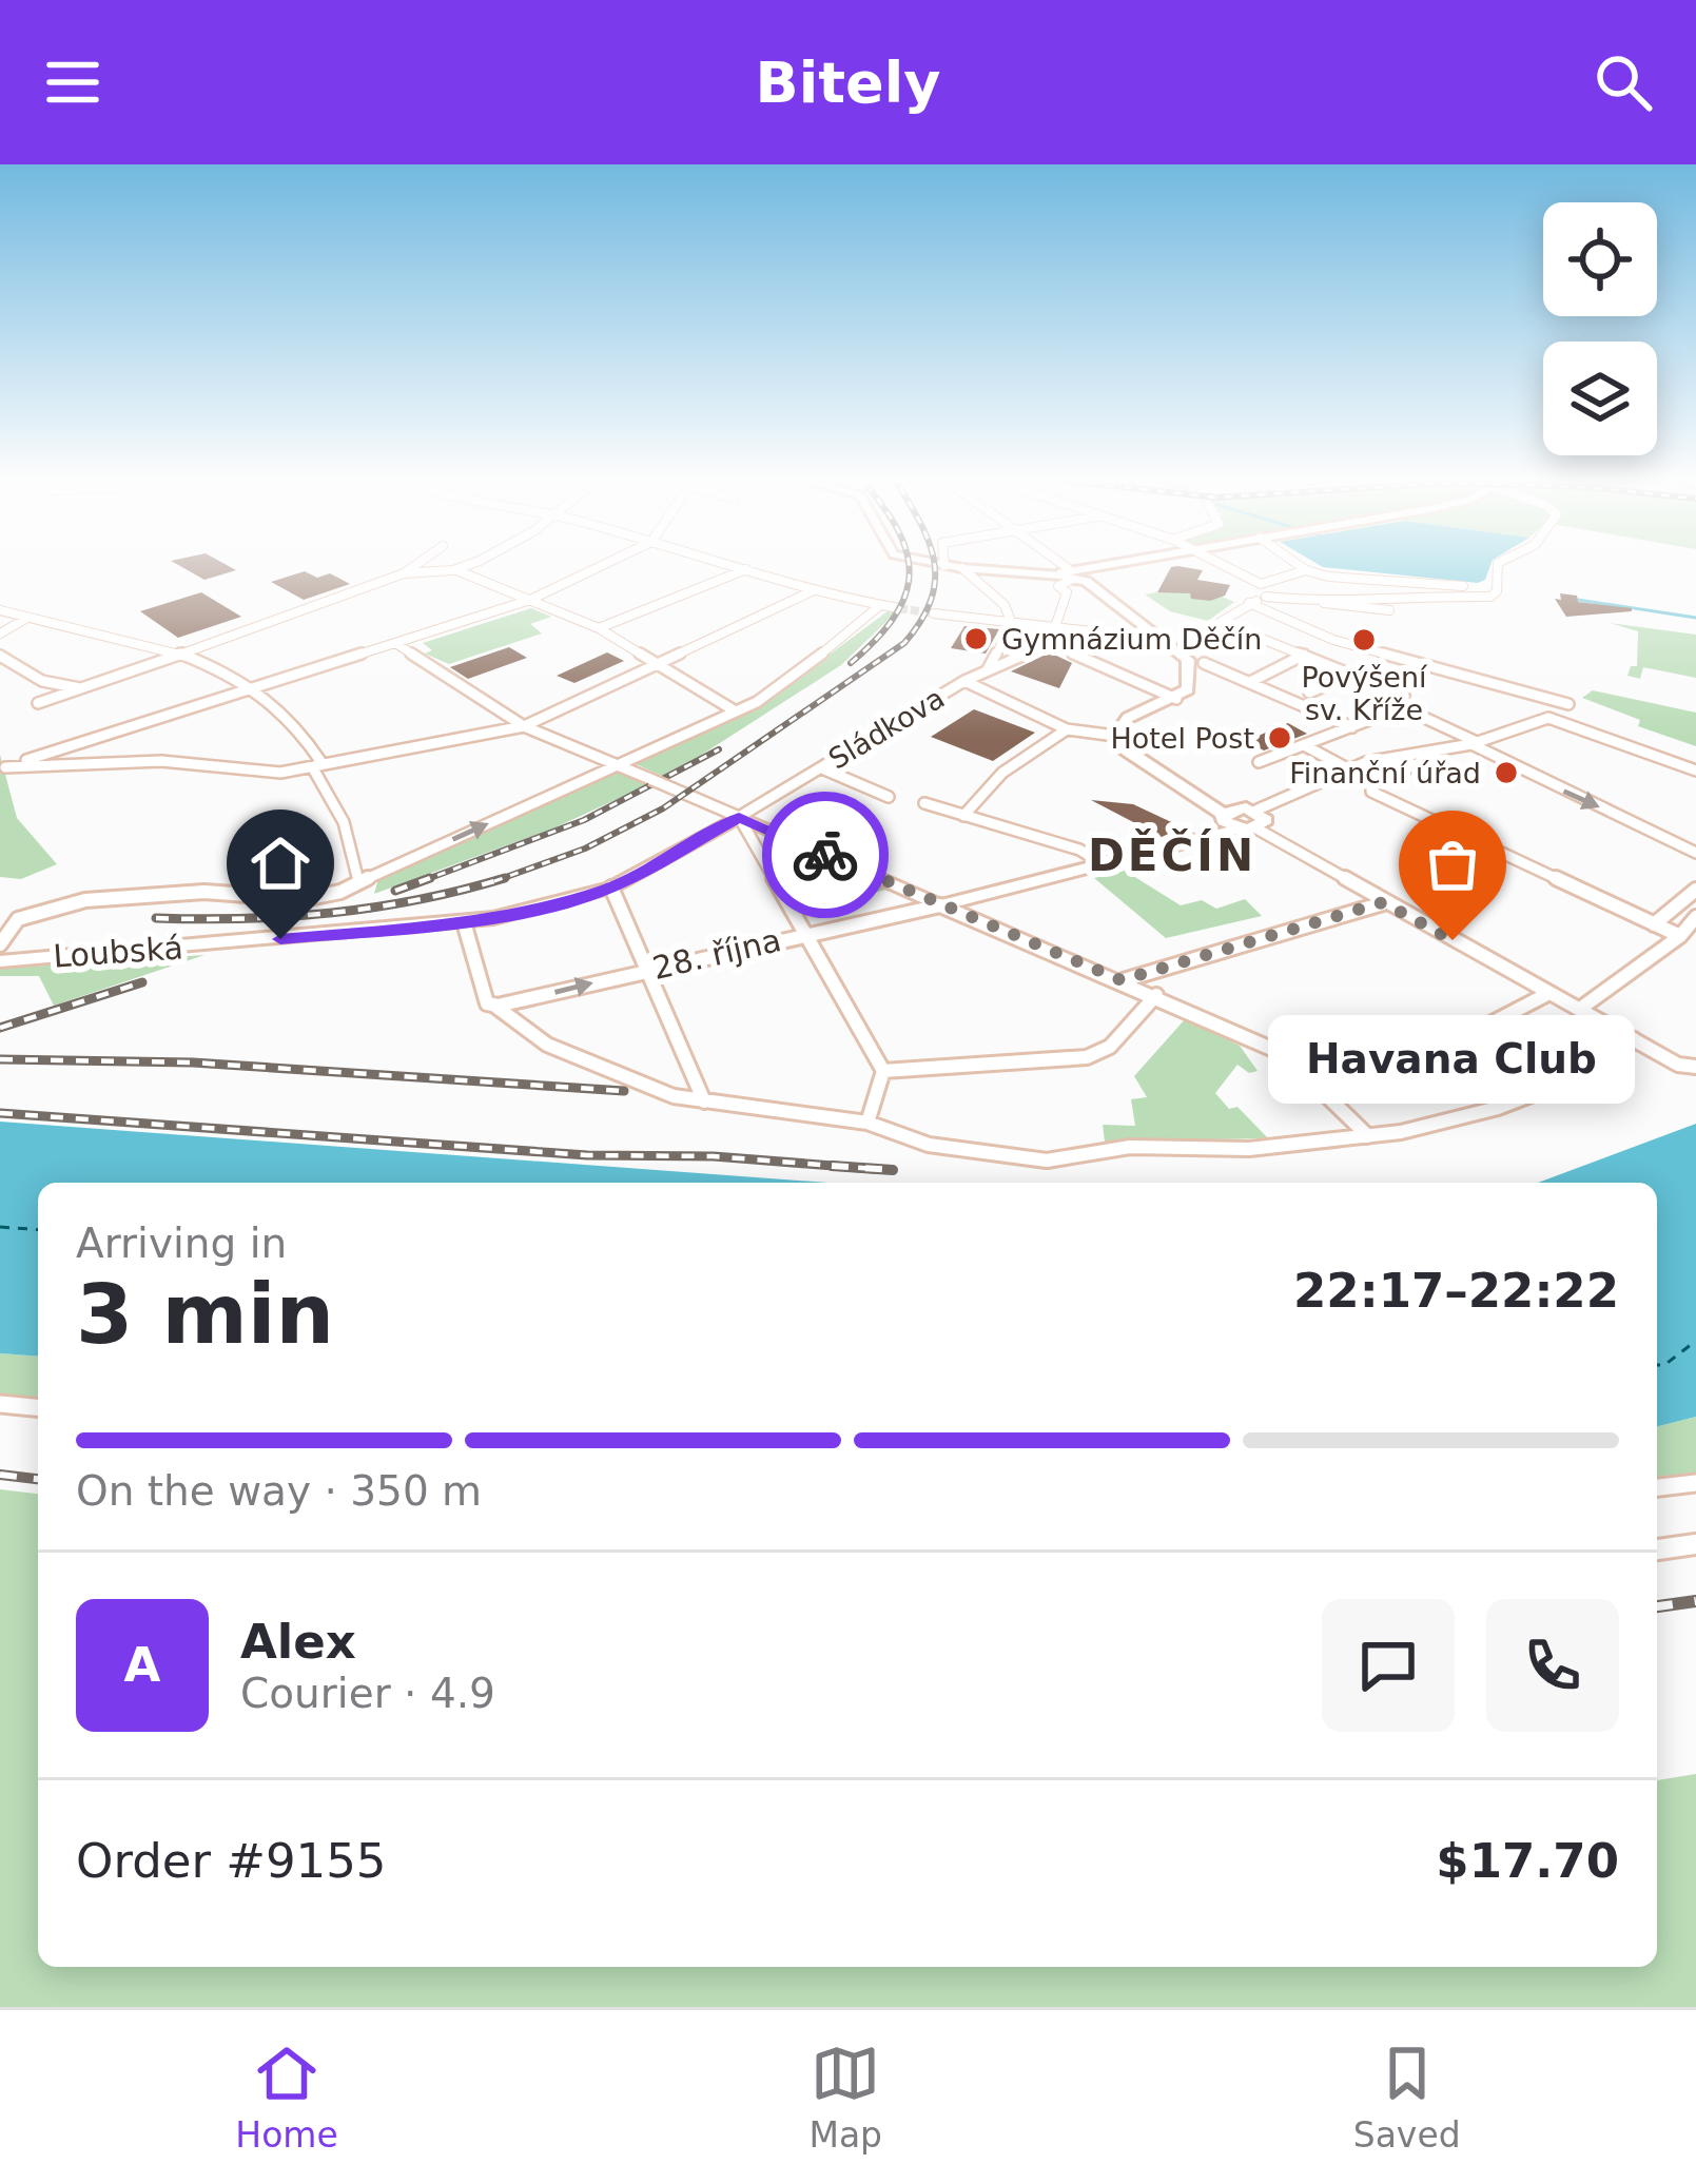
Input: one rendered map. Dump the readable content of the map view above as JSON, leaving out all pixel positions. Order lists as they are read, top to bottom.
{
  "streets": {
    "main road": ["Sládkova", "Loubská", "28. října"]
  },
  "crossings": [
    ["Sládkova", "Loubská"]
  ],
  "districts": ["DĚČÍN"],
  "places": [
    "Gymnázium Děčín",
    "Povýšení sv. Kříže",
    "Hotel Post",
    "Finanční úřad",
    "Havana Club"
  ],
  "page": {
    "header": "Bitely",
    "bubble": "Havana Club",
    "heading": ["3 min", "Arriving in", "22:17–22:22"],
    "panel": [
      "Alex",
      "Courier · 4.9",
      "Order #9155",
      "$17.70"
    ],
    "bar": "On the way · 350 m",
    "round": "A",
    "tabs": ["Home", "Map", "Saved"]
  }
}
